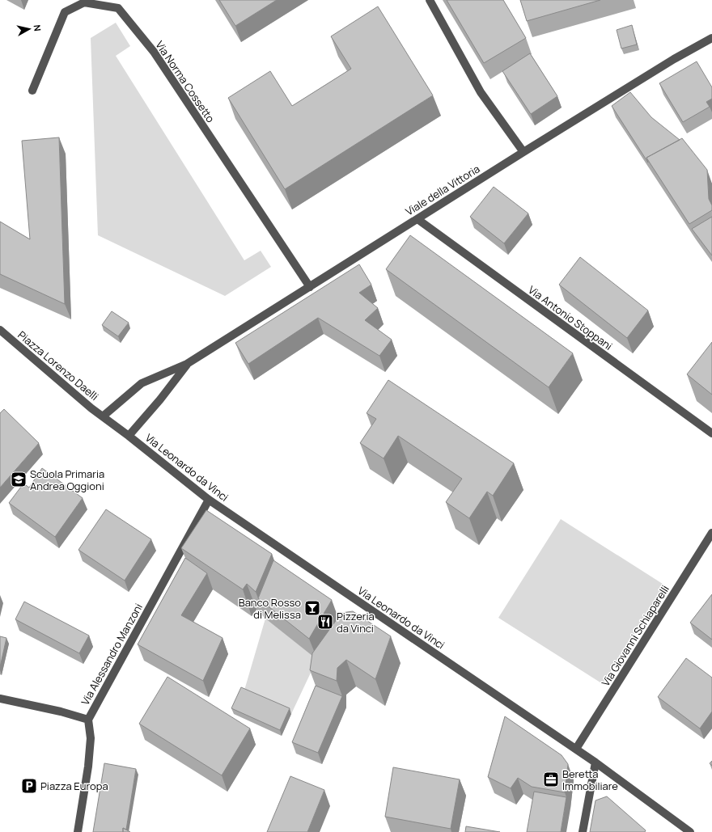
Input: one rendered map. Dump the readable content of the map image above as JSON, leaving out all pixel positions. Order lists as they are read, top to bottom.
{
  "streets": {
    "street": [
      "Via Norma Cossetto",
      "Viale della Vittoria",
      "Via Antonio Stoppani",
      "Piazza Lorenzo Daelli",
      "Via Leonardo da Vinci",
      "Via Giovanni Schiaparelli",
      "Via Alessandro Manzoni"
    ]
  },
  "crossings": [
    ["Via Norma Cossetto", "Viale della Vittoria"],
    ["Viale della Vittoria", "Via Antonio Stoppani"],
    ["Viale della Vittoria", "Piazza Lorenzo Daelli"],
    ["Viale della Vittoria", "Via Leonardo da Vinci"],
    ["Piazza Lorenzo Daelli", "Via Leonardo da Vinci"],
    ["Via Leonardo da Vinci", "Via Giovanni Schiaparelli"],
    ["Via Leonardo da Vinci", "Via Alessandro Manzoni"]
  ],
  "places": {
    "school or university": ["Scuola Primaria Andrea Oggioni"],
    "bar": ["Banco Rosso di Melissa"],
    "restaurant": ["Pizzeria da Vinci"],
    "office": ["Beretta Immobiliare"],
    "parking": ["Piazza Europa"]
  },
  "north": "right"
}
